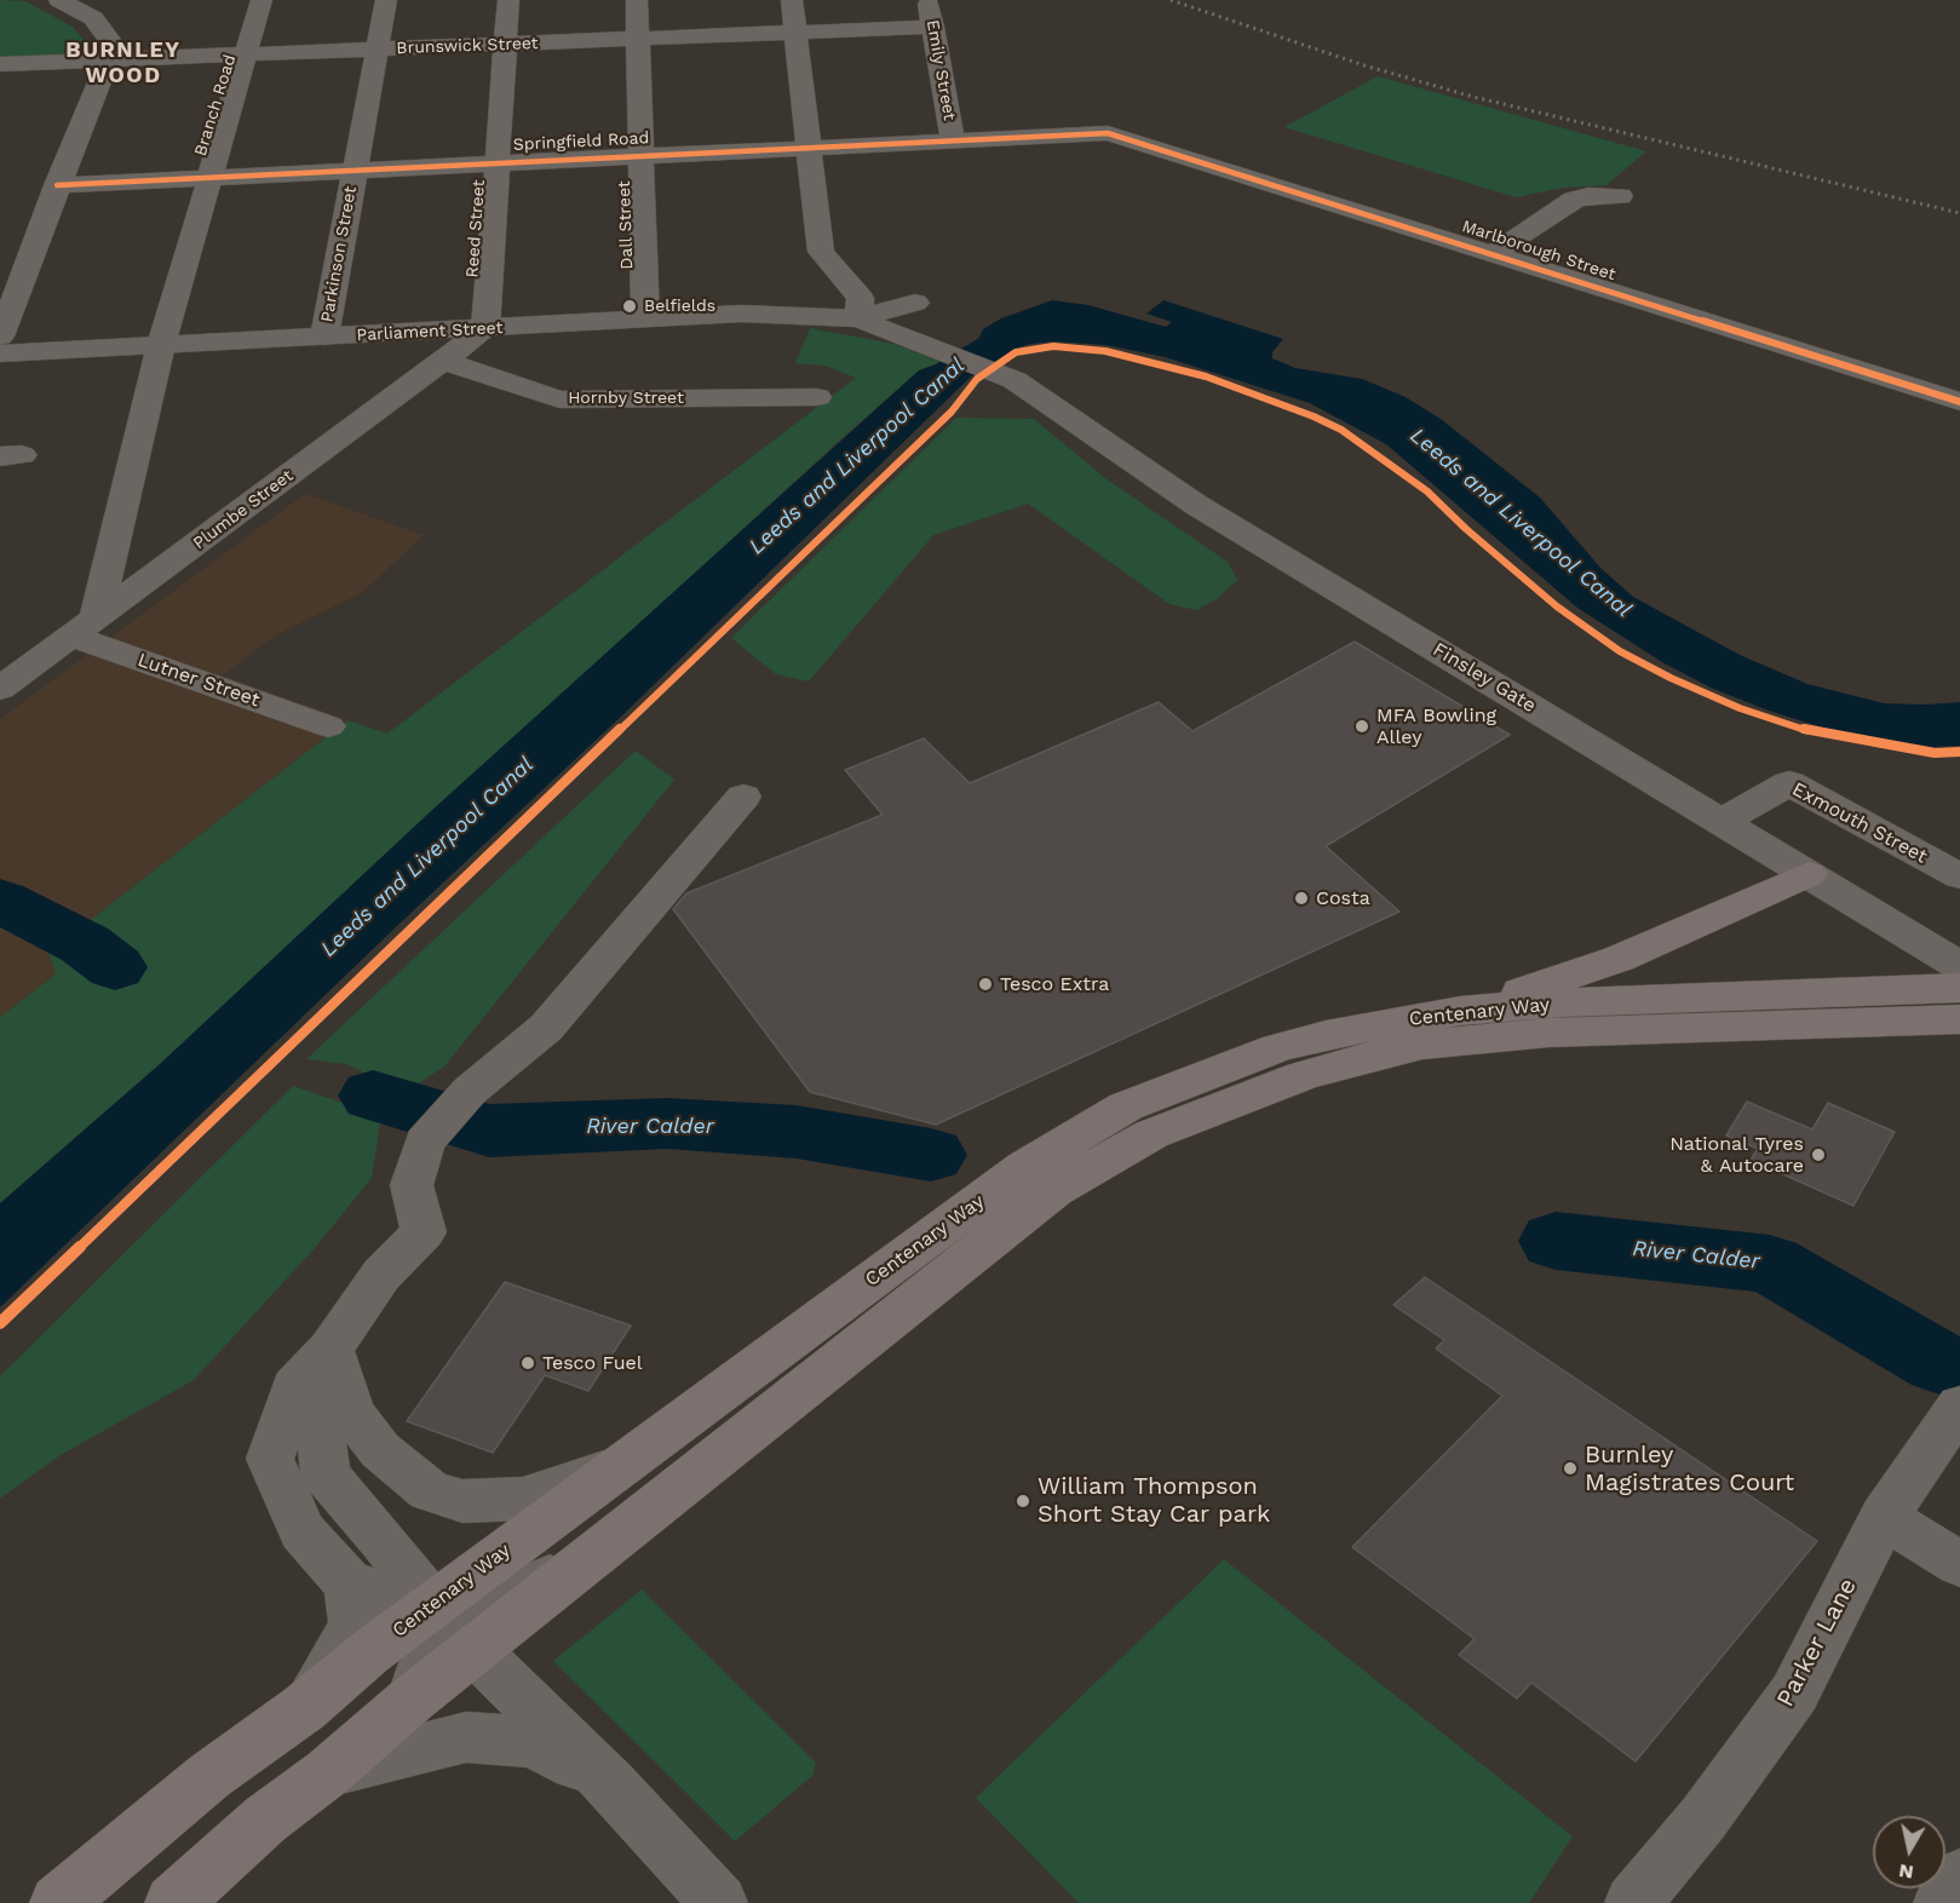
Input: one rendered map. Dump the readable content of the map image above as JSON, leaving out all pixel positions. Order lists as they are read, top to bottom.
{
  "streets": {
    "main road": ["Centenary Way"],
    "street": [
      "Brunswick Street",
      "Emily Street",
      "Branch Road",
      "Springfield Road",
      "Dall Street",
      "Reed Street",
      "Marlborough Street",
      "Parkinson Street",
      "Parliament Street",
      "Hornby Street",
      "Plumbe Street",
      "Finsley Gate",
      "Lutner Street",
      "Exmouth Street",
      "Parker Lane"
    ]
  },
  "crossings": [
    ["Brunswick Street", "Emily Street"],
    ["Brunswick Street", "Branch Road"],
    ["Brunswick Street", "Dall Street"],
    ["Brunswick Street", "Reed Street"],
    ["Brunswick Street", "Parkinson Street"],
    ["Emily Street", "Springfield Road"],
    ["Branch Road", "Springfield Road"],
    ["Branch Road", "Parliament Street"],
    ["Branch Road", "Plumbe Street"],
    ["Branch Road", "Lutner Street"],
    ["Springfield Road", "Dall Street"],
    ["Springfield Road", "Reed Street"],
    ["Springfield Road", "Marlborough Street"],
    ["Springfield Road", "Parkinson Street"],
    ["Dall Street", "Parliament Street"],
    ["Reed Street", "Parliament Street"],
    ["Reed Street", "Plumbe Street"],
    ["Parkinson Street", "Parliament Street"],
    ["Parliament Street", "Plumbe Street"],
    ["Parliament Street", "Finsley Gate"],
    ["Hornby Street", "Plumbe Street"],
    ["Plumbe Street", "Lutner Street"],
    ["Finsley Gate", "Exmouth Street"]
  ],
  "districts": ["BURNLEY WOOD"],
  "water": ["Leeds and Liverpool Canal", "River Calder"],
  "places": [
    "Belfields",
    "MFA Bowling Alley",
    "Costa",
    "Tesco Extra",
    "National Tyres & Autocare",
    "Tesco Fuel",
    "Burnley Magistrates Court",
    "William Thompson Short Stay Car park"
  ],
  "north": "bottom"
}
